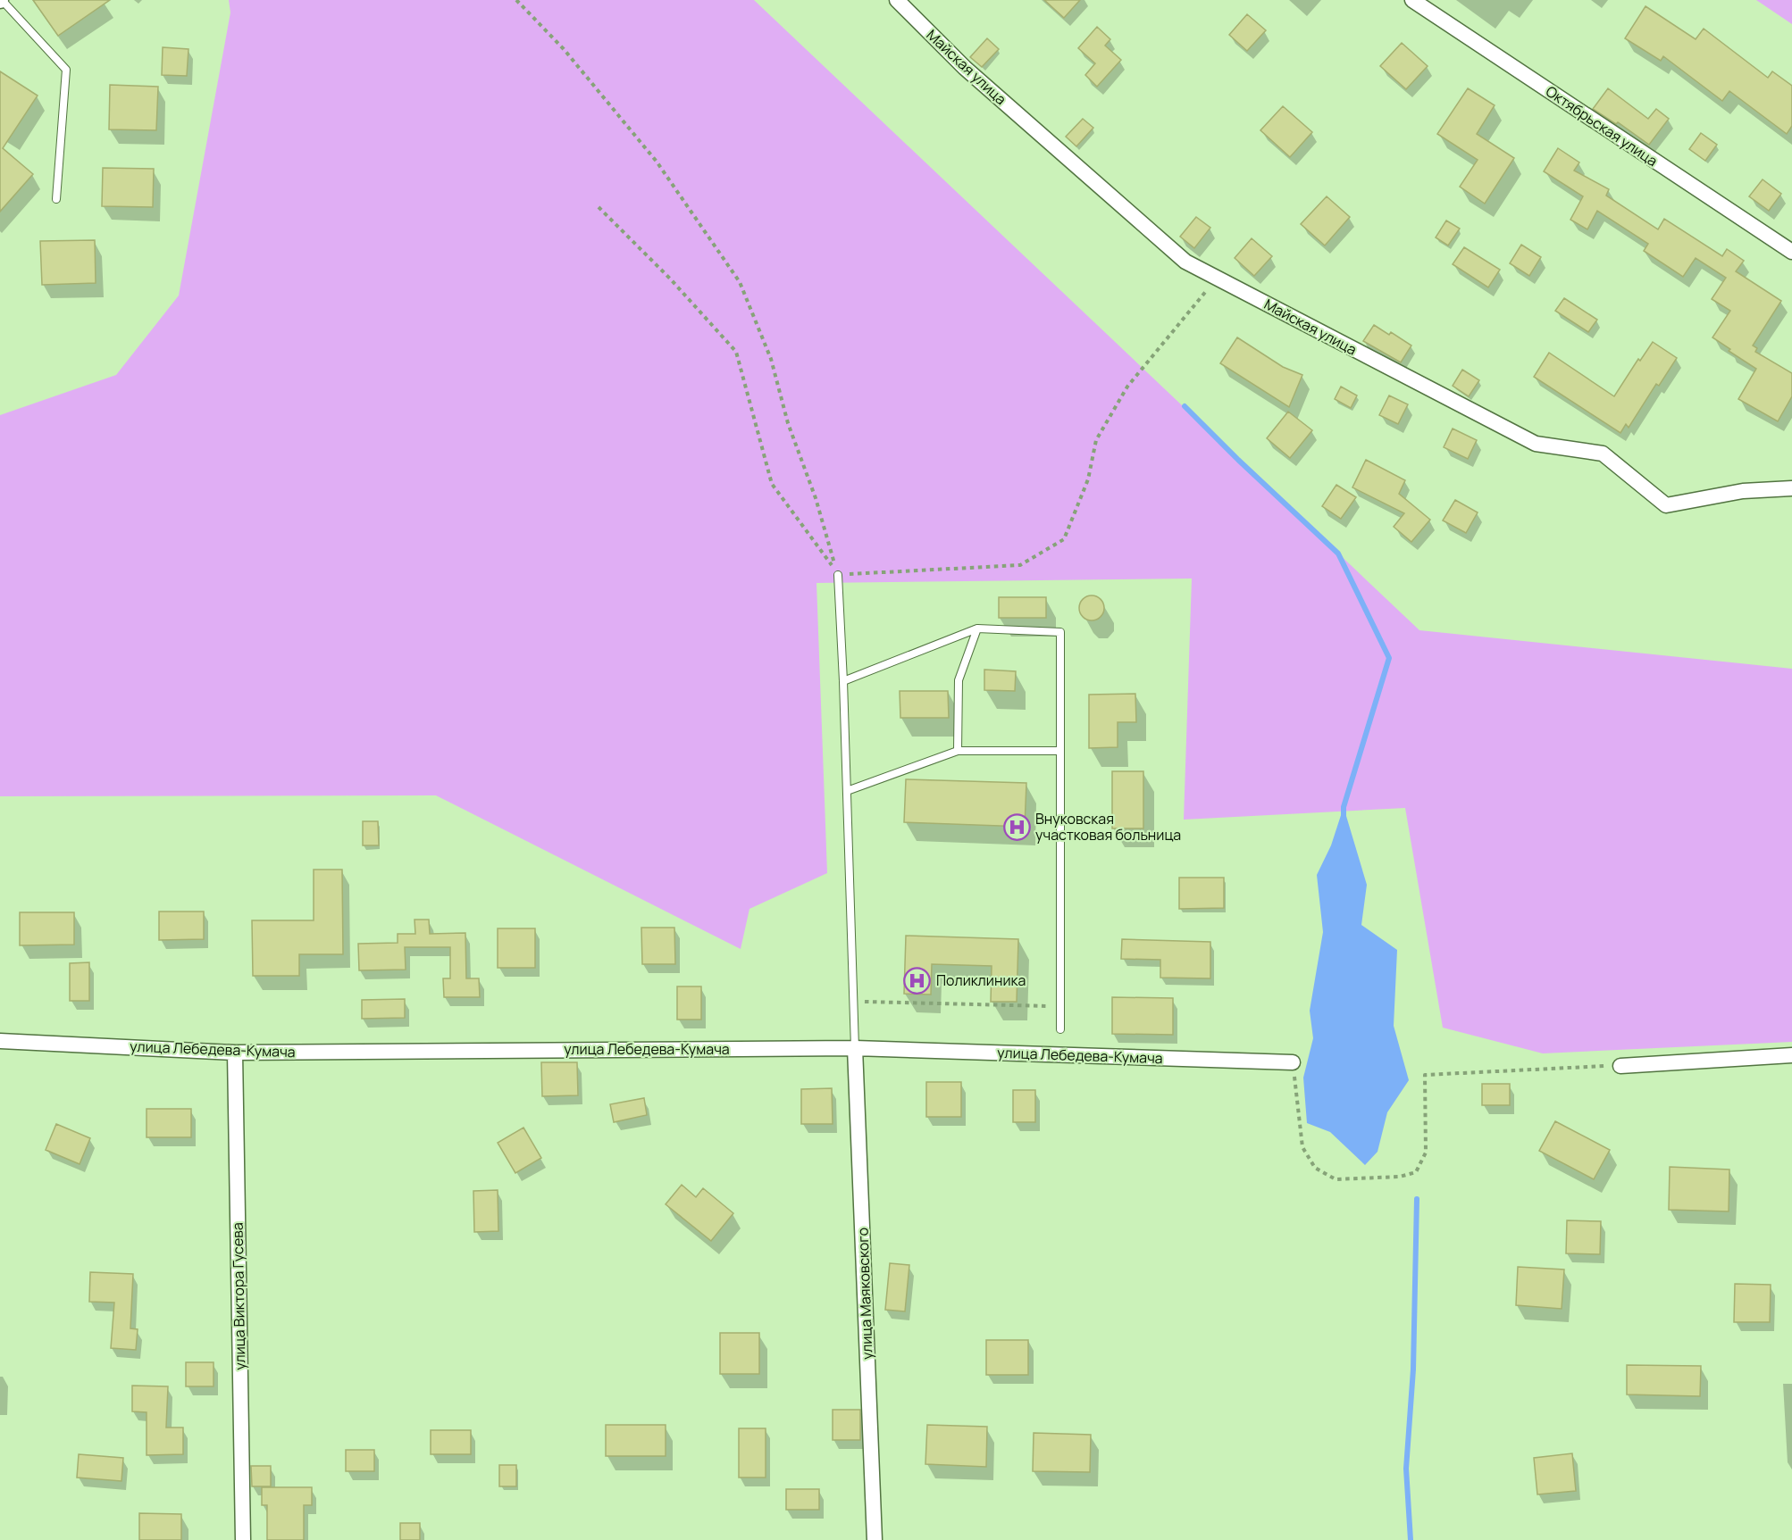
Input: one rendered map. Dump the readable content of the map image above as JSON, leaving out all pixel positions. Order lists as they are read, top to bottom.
{
  "streets": {
    "street": [
      "Майская улица",
      "Октябрьская улица",
      "улица Лебедева-Кумача",
      "улица Маяковского",
      "улица Виктора Гусева"
    ]
  },
  "crossings": [
    ["улица Лебедева-Кумача", "улица Маяковского"],
    ["улица Лебедева-Кумача", "улица Виктора Гусева"]
  ],
  "places": {
    "hospital": ["Внуковская участковая больница", "Поликлиника"]
  }
}
